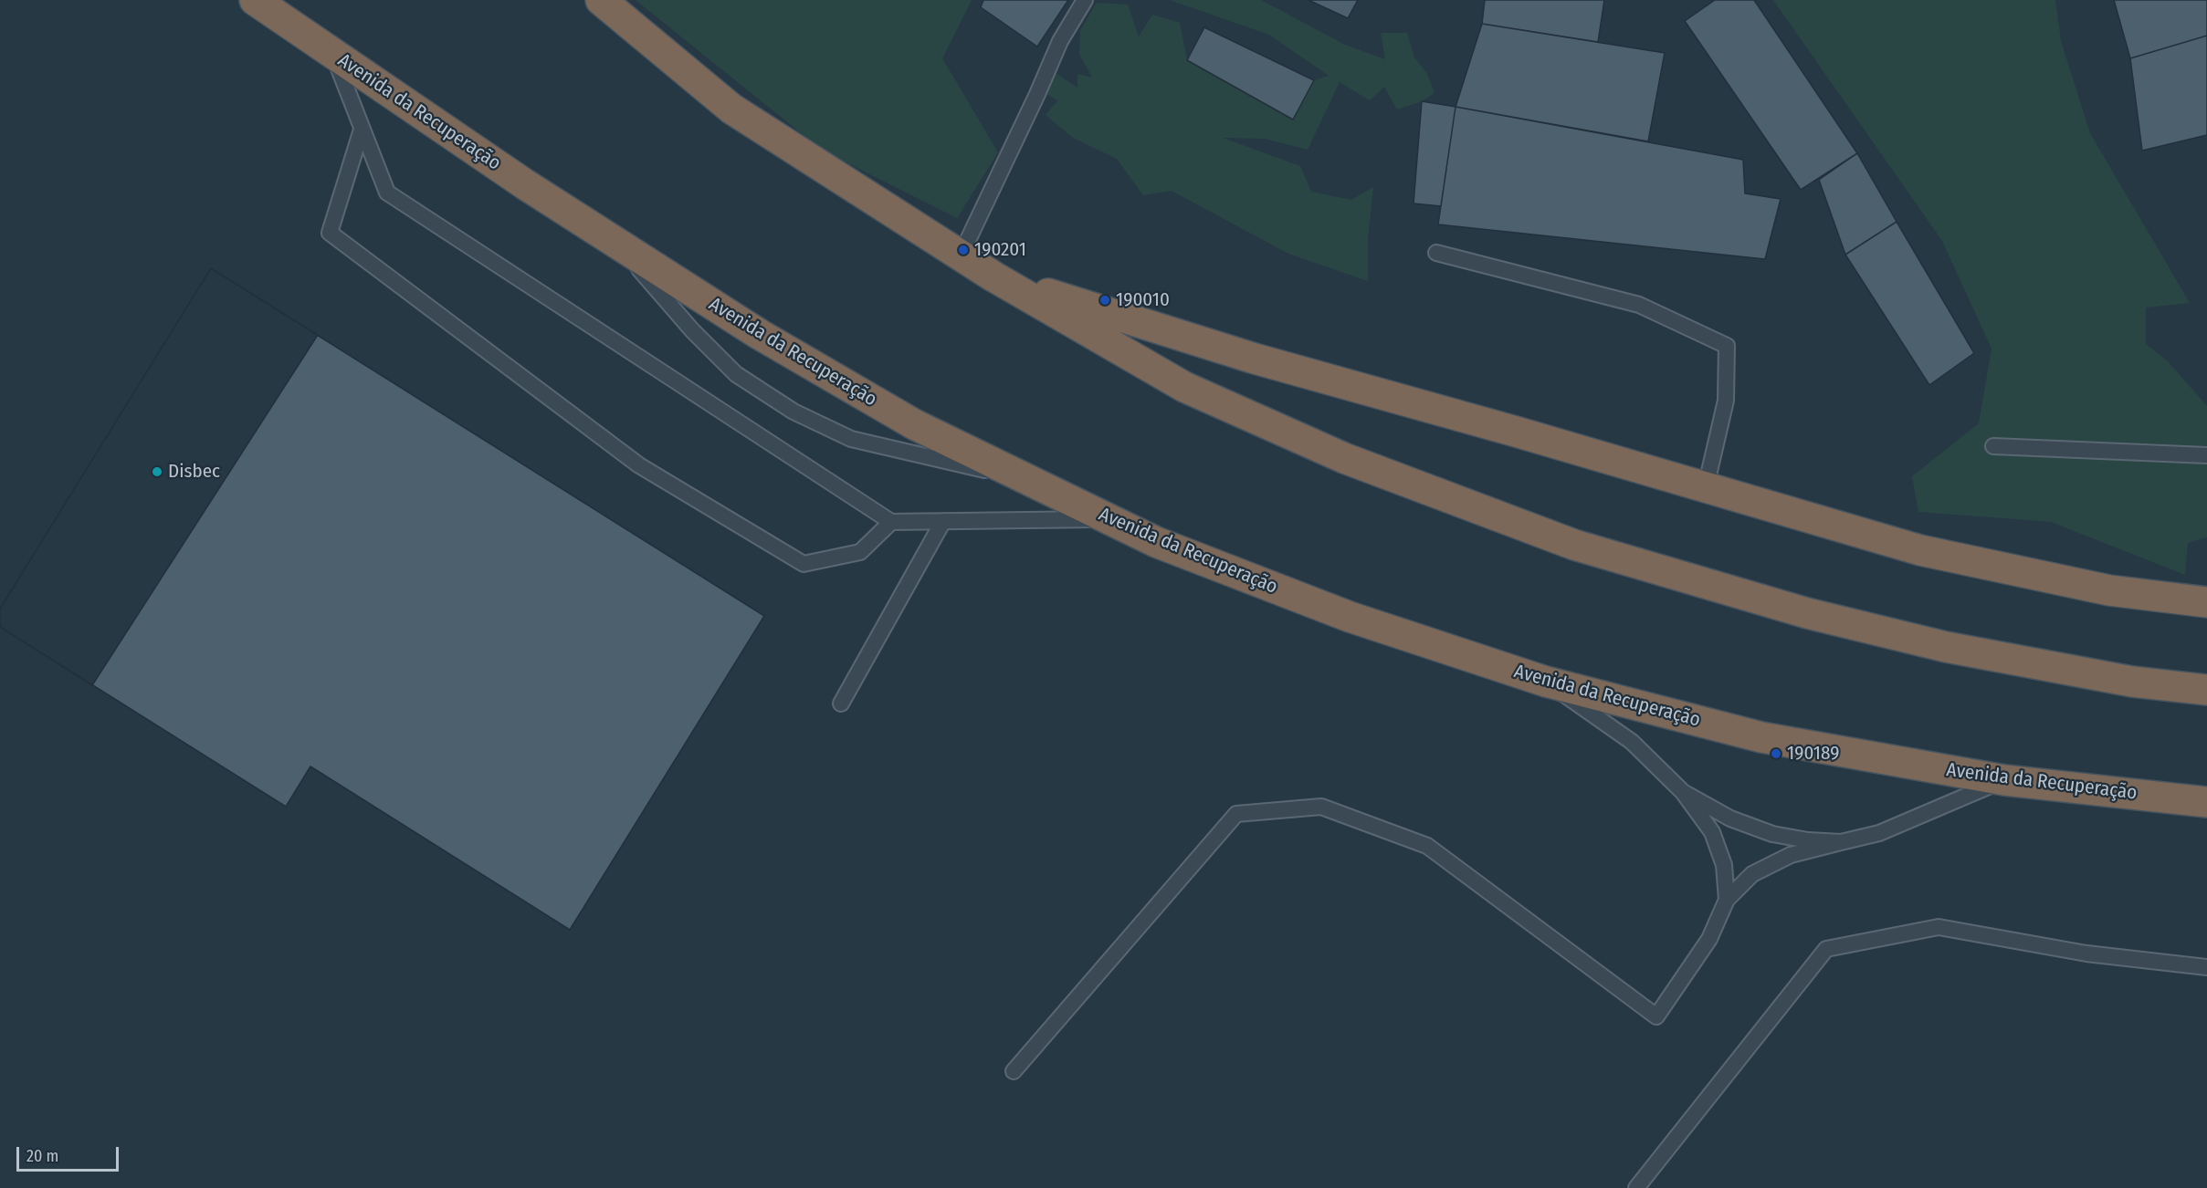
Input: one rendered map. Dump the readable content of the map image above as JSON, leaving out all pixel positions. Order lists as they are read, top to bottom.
{
  "streets": {
    "highway": ["Avenida da Recuperação"]
  },
  "places": [
    "190201",
    "190010",
    "Disbec",
    "190189"
  ],
  "scale_bar": "20 m"
}
